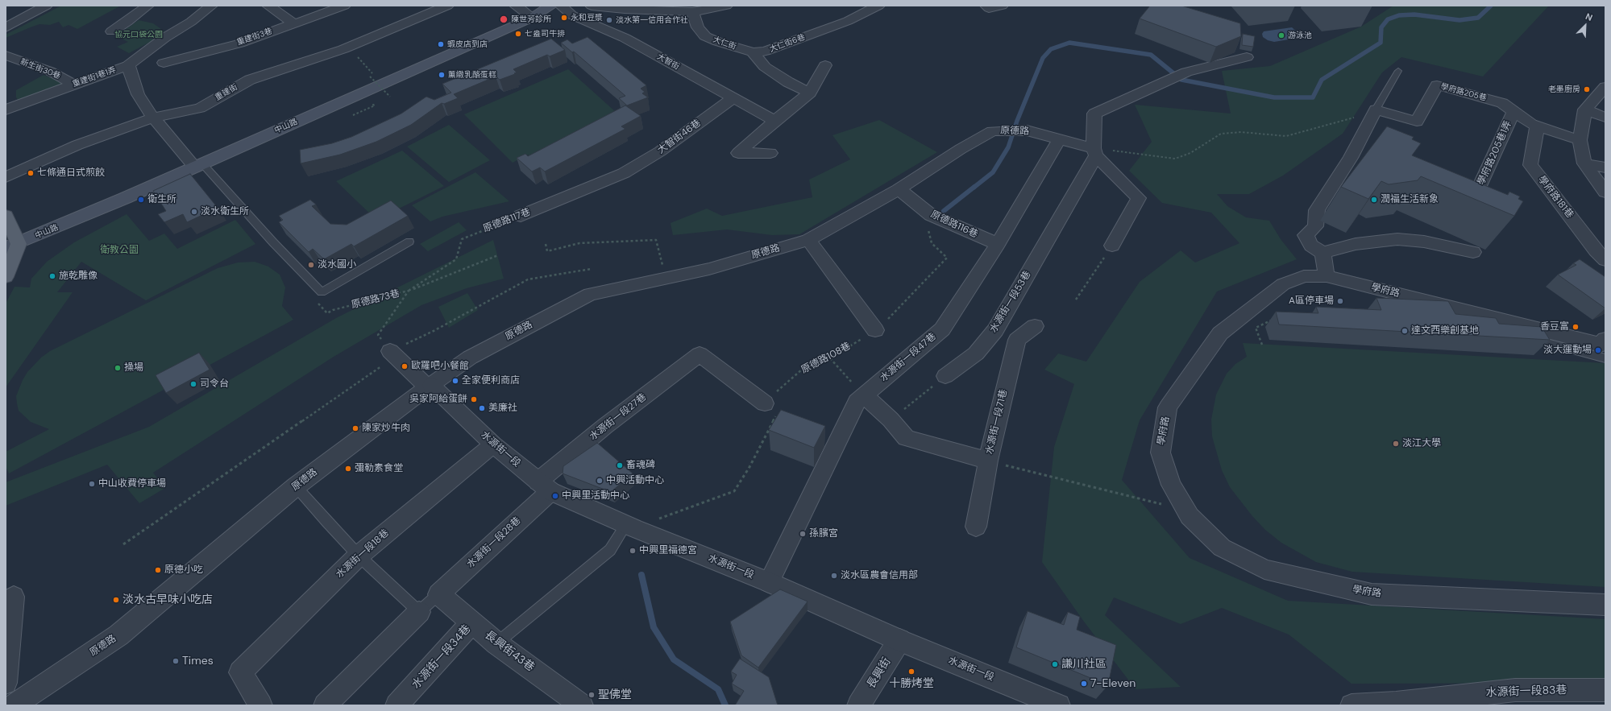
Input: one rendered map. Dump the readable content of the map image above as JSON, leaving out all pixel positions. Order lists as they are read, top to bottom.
{
  "streets": {
    "main road": ["中山路"],
    "street": [
      "重建街3巷",
      "大仁街",
      "大仁街6巷",
      "大智街",
      "新生街30巷",
      "重建街1巷1弄",
      "重建街",
      "學府路205巷",
      "原德路",
      "大智街46巷",
      "學府路205巷1弄",
      "學府路181巷",
      "原德路117巷",
      "原德路116巷",
      "學府路",
      "水源街一段53巷",
      "水源街一段47巷",
      "水源街一段27巷",
      "水源街一段71巷",
      "水源街一段",
      "水源街一段28巷",
      "水源街一段18巷",
      "長興街43巷",
      "水源街一段34巷",
      "長興街",
      "水源街一段83巷"
    ],
    "path": ["原德路73巷", "原德路108巷"]
  },
  "crossings": [
    ["大仁街", "大仁街6巷"],
    ["大智街", "大智街46巷"],
    ["新生街30巷", "重建街1巷1弄"],
    ["重建街1巷1弄", "重建街"],
    ["重建街1巷1弄", "中山路"],
    ["學府路205巷", "學府路205巷1弄"],
    ["學府路205巷", "學府路181巷"],
    ["原德路", "原德路116巷"],
    ["原德路", "水源街一段53巷"],
    ["原德路", "水源街一段47巷"],
    ["原德路", "水源街一段"],
    ["大智街46巷", "原德路117巷"],
    ["原德路117巷", "原德路73巷"],
    ["原德路116巷", "水源街一段47巷"],
    ["原德路116巷", "原德路108巷"],
    ["水源街一段47巷", "水源街一段"],
    ["原德路108巷", "水源街一段27巷"],
    ["水源街一段27巷", "水源街一段"],
    ["水源街一段27巷", "水源街一段28巷"],
    ["水源街一段", "水源街一段28巷"],
    ["水源街一段", "水源街一段18巷"],
    ["水源街一段", "長興街"],
    ["水源街一段28巷", "長興街43巷"],
    ["長興街43巷", "水源街一段34巷"]
  ],
  "parks": ["協元口袋公園", "衛教公園"],
  "places": [
    "永和豆漿",
    "陳世芳診所",
    "淡水第一信用合作社",
    "七盎司牛排",
    "游泳池",
    "蝦皮店到店",
    "薰緻乳酪蛋糕",
    "老墨廚房",
    "七條通日式煎餃",
    "衛生所",
    "潤福生活新象",
    "淡水衛生所",
    "淡水國小",
    "施乾雕像",
    "A區停車場",
    "香豆富",
    "達文西樂創基地",
    "淡大運動場",
    "歐羅吧小餐館",
    "操場",
    "全家便利商店",
    "司令台",
    "吳家阿給蛋餅",
    "美廉社",
    "陳家炒牛肉",
    "淡江大學",
    "畜魂碑",
    "彌勒素食堂",
    "中興活動中心",
    "中山收費停車場",
    "中興里活動中心",
    "孫臏宮",
    "中興里福德宮",
    "原德小吃",
    "淡水區農會信用部",
    "淡水古早味小吃店",
    "Times",
    "謙川社區",
    "十勝烤堂",
    "7-Eleven",
    "聖佛堂"
  ],
  "north": "top right"
}
